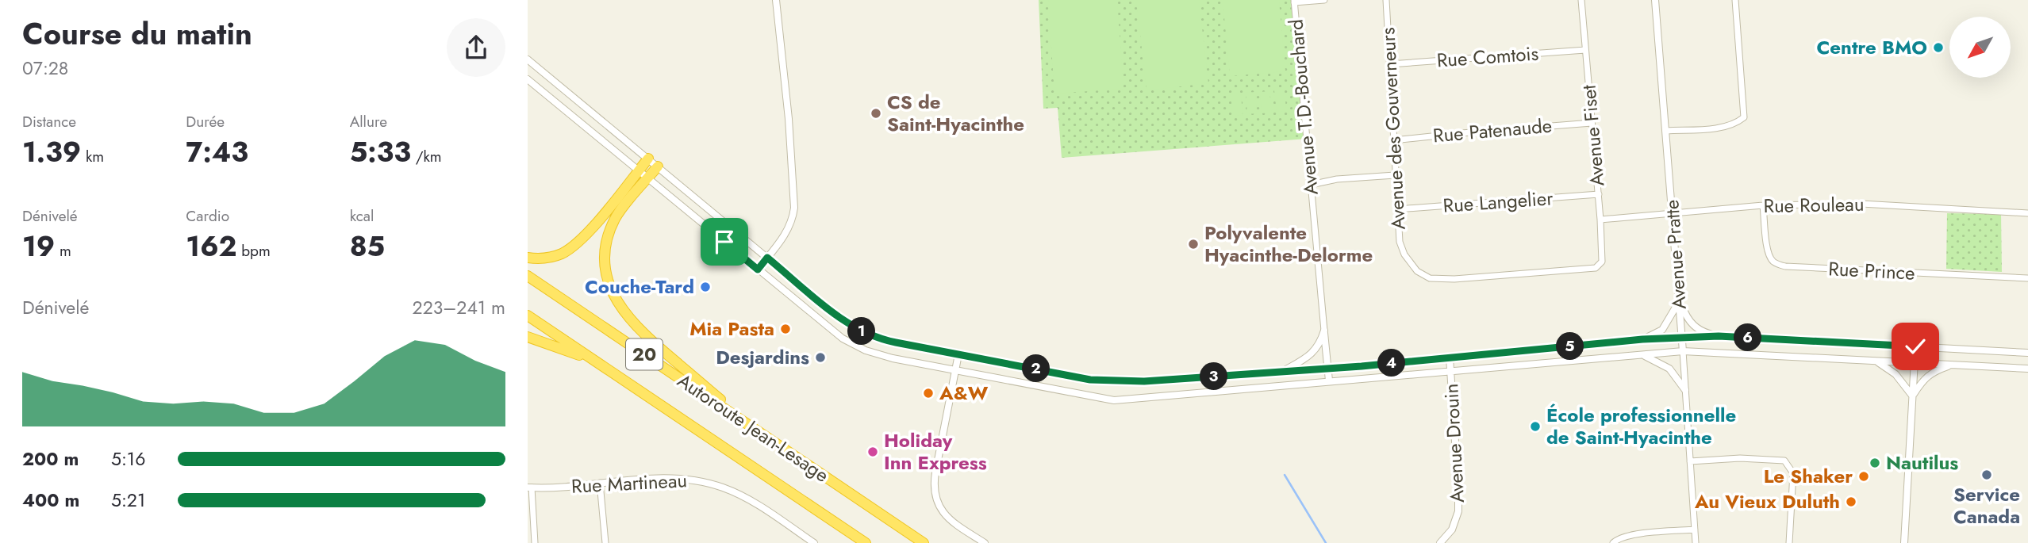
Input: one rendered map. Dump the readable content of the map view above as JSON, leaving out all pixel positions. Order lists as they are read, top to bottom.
{
  "streets": {
    "highway": ["20", "Autoroute Jean-Lesage"],
    "street": [
      "Rue Comtois",
      "Avenue T.D.-Bouchard",
      "Avenue des Gouverneurs",
      "Rue Patenaude",
      "Avenue Fiset",
      "Rue Langelier",
      "Rue Rouleau",
      "Avenue Pratte",
      "Rue Prince",
      "Avenue Drouin",
      "Rue Martineau"
    ]
  },
  "crossings": [
    ["Rue Comtois", "Avenue des Gouverneurs"],
    ["Rue Comtois", "Avenue Fiset"],
    ["Avenue des Gouverneurs", "Rue Patenaude"],
    ["Avenue des Gouverneurs", "Avenue Fiset"],
    ["Avenue des Gouverneurs", "Rue Langelier"],
    ["Rue Patenaude", "Avenue Fiset"],
    ["Avenue Fiset", "Rue Langelier"],
    ["Avenue Fiset", "Rue Rouleau"],
    ["Rue Rouleau", "Avenue Pratte"],
    ["Rue Rouleau", "Rue Prince"]
  ],
  "places": [
    "Centre BMO",
    "CS de Saint-Hyacinthe",
    "Polyvalente Hyacinthe-Delorme",
    "Couche-Tard",
    "Mia Pasta",
    "Desjardins",
    "A&W",
    "École professionnelle de Saint-Hyacinthe",
    "Holiday Inn Express",
    "Nautilus",
    "Service Canada",
    "Le Shaker",
    "Au Vieux Duluth"
  ],
  "north": "bottom left",
  "page": {
    "heading": ["Course du matin", "07:28"],
    "stats": [
      ["Distance", "1.39 km"],
      ["Durée", "7:43"],
      ["Allure", "5:33 /km"],
      ["Dénivelé", "19 m"],
      ["Cardio", "162 bpm"],
      ["kcal", "85"]
    ],
    "chart": ["Dénivelé", "223–241 m"],
    "pins": [
      "1",
      "6",
      "5",
      "4",
      "2",
      "3"
    ],
    "list": [
      {
        "name": "200 m",
        "note": "5:16"
      },
      {
        "name": "400 m",
        "note": "5:21"
      }
    ]
  }
}
